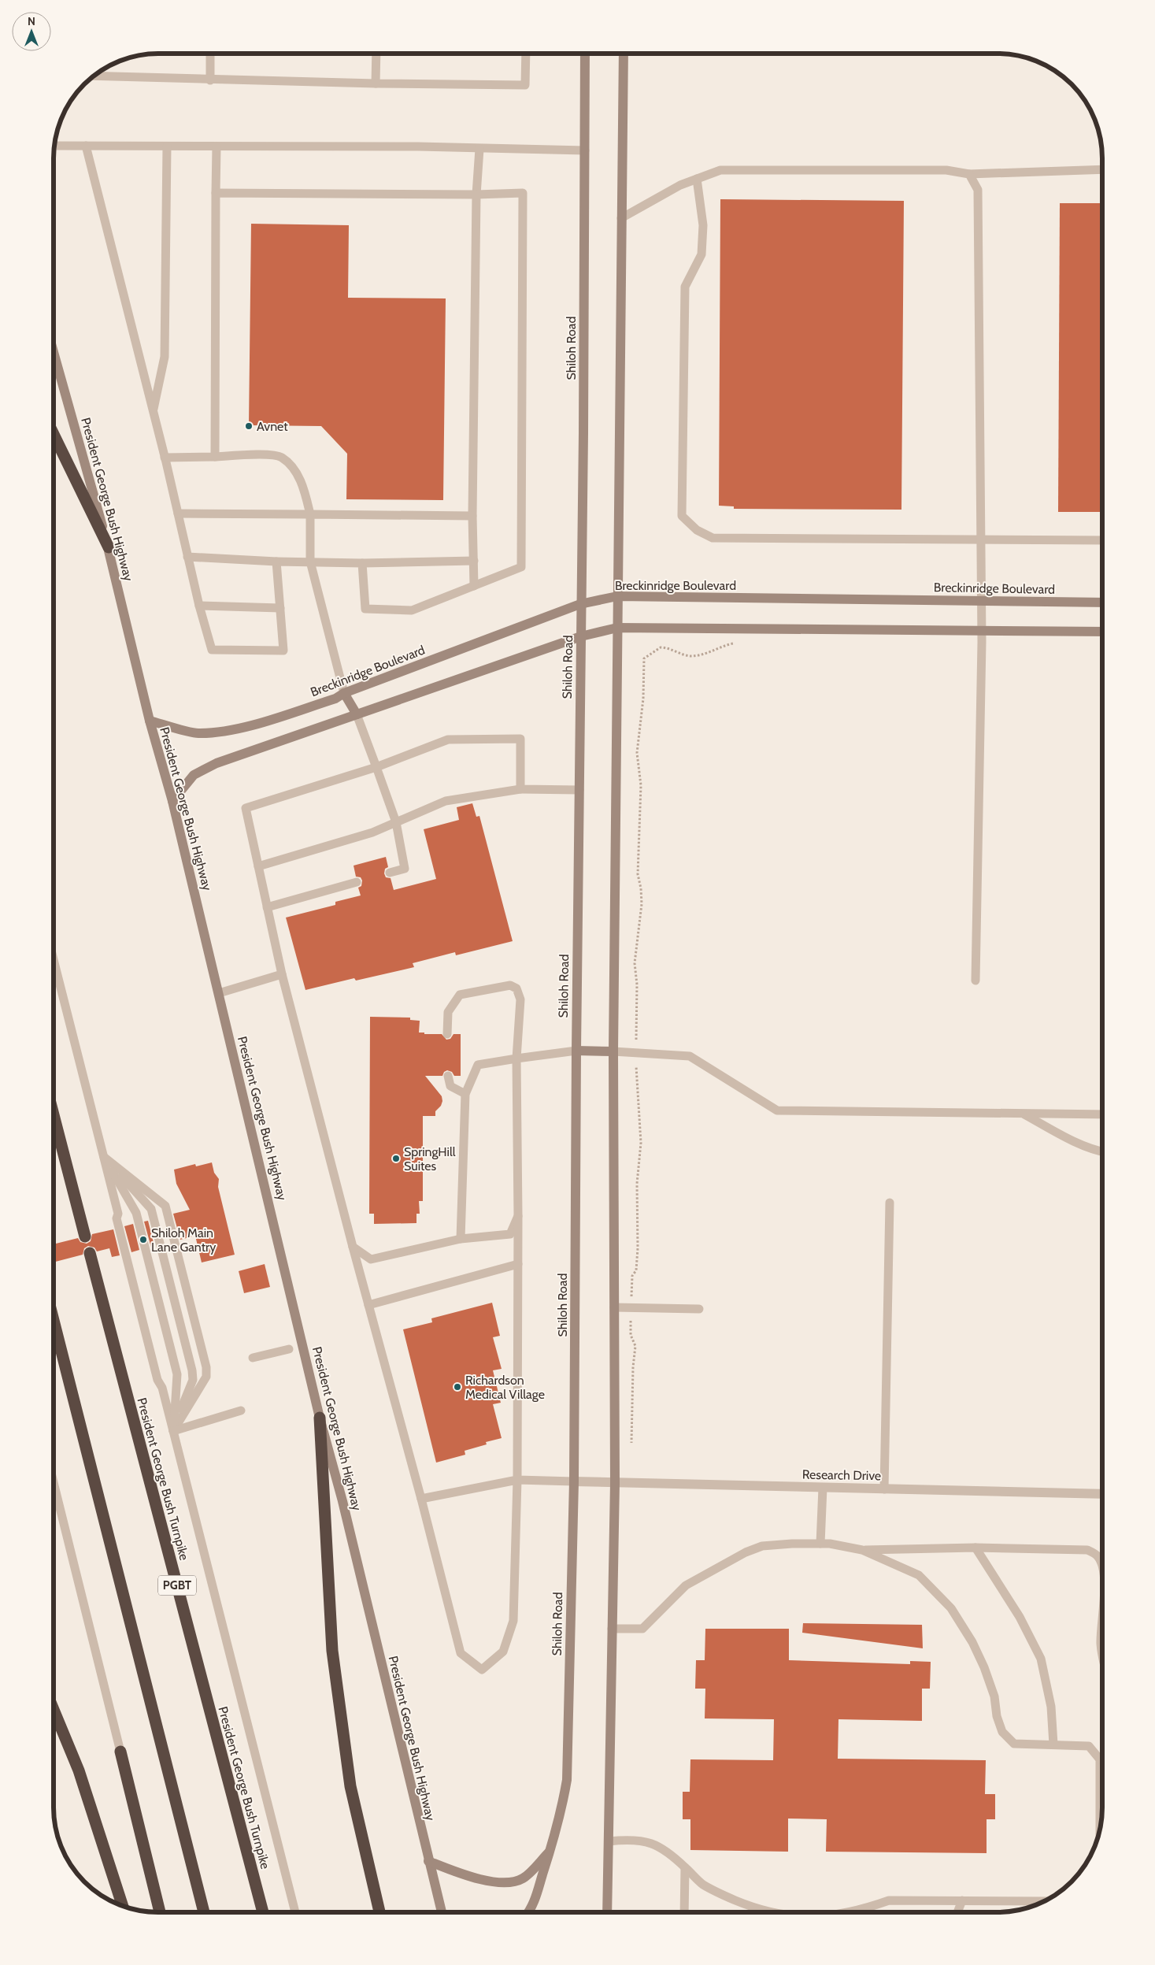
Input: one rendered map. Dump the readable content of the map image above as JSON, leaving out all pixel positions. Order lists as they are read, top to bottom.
{
  "streets": {
    "highway": ["President George Bush Turnpike", "PGBT"],
    "main road": ["Shiloh Road", "President George Bush Highway", "Breckinridge Boulevard"],
    "street": ["Research Drive"]
  },
  "crossings": [
    ["Shiloh Road", "Breckinridge Boulevard"],
    ["Shiloh Road", "Research Drive"],
    ["President George Bush Highway", "Breckinridge Boulevard"]
  ],
  "places": [
    "Avnet",
    "SpringHill Suites",
    "Shiloh Main Lane Gantry",
    "Richardson Medical Village"
  ],
  "north": "top"
}
